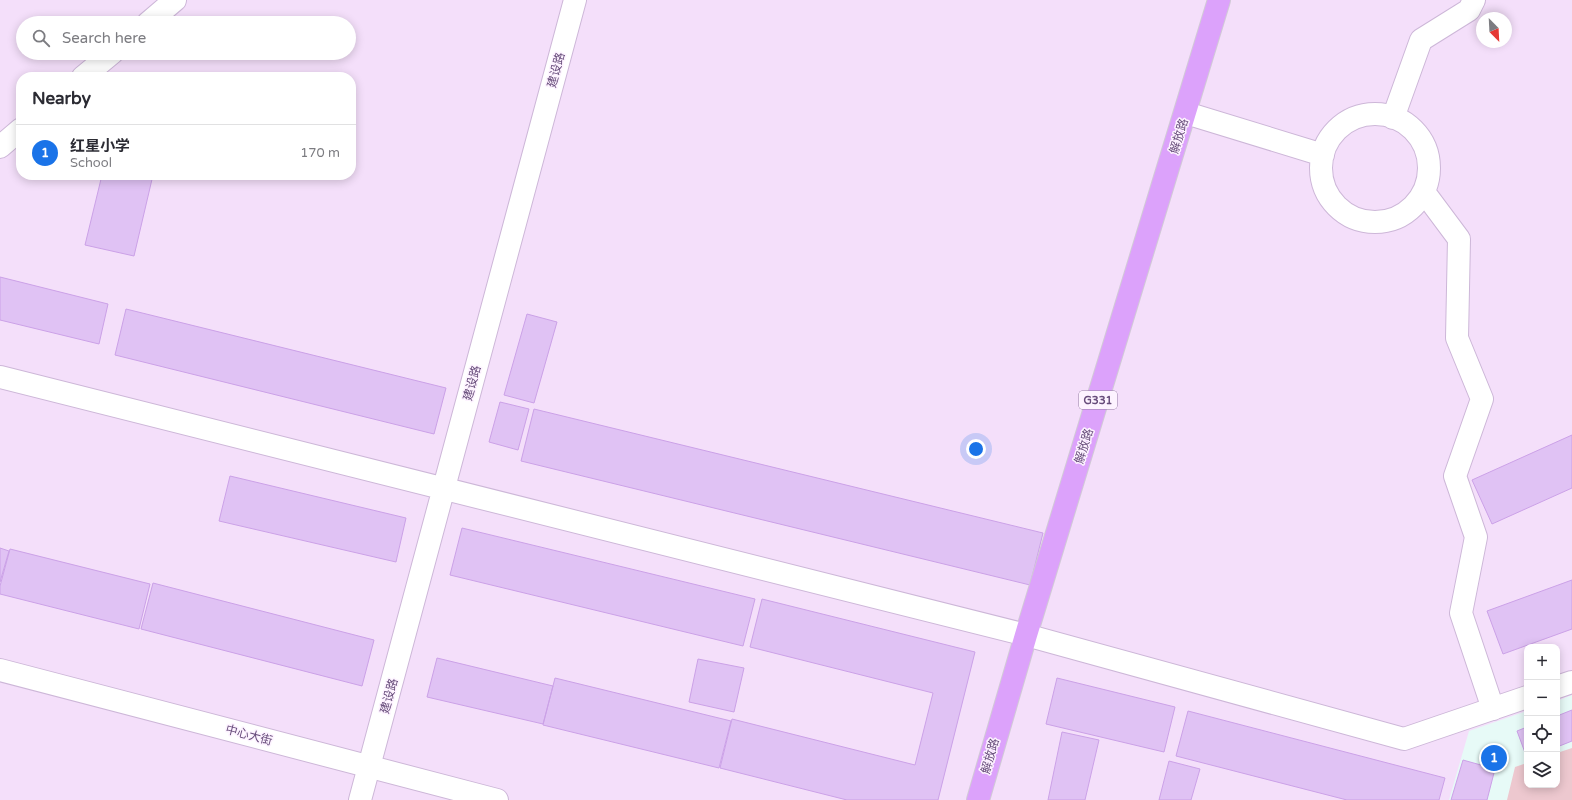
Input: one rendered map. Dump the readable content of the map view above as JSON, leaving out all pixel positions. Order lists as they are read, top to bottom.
{
  "streets": {
    "highway": ["解放路", "G331"],
    "street": ["建设路", "中心大街"]
  },
  "crossings": [
    ["建设路", "中心大街"]
  ],
  "north": "bottom right",
  "page": {
    "search": "Search here",
    "heading": "Nearby",
    "list": [
      {
        "mark": "1",
        "name": "红星小学",
        "note": "School",
        "value": "170 m"
      }
    ],
    "map_buttons": ["+", "−"],
    "pins": "1"
  }
}
